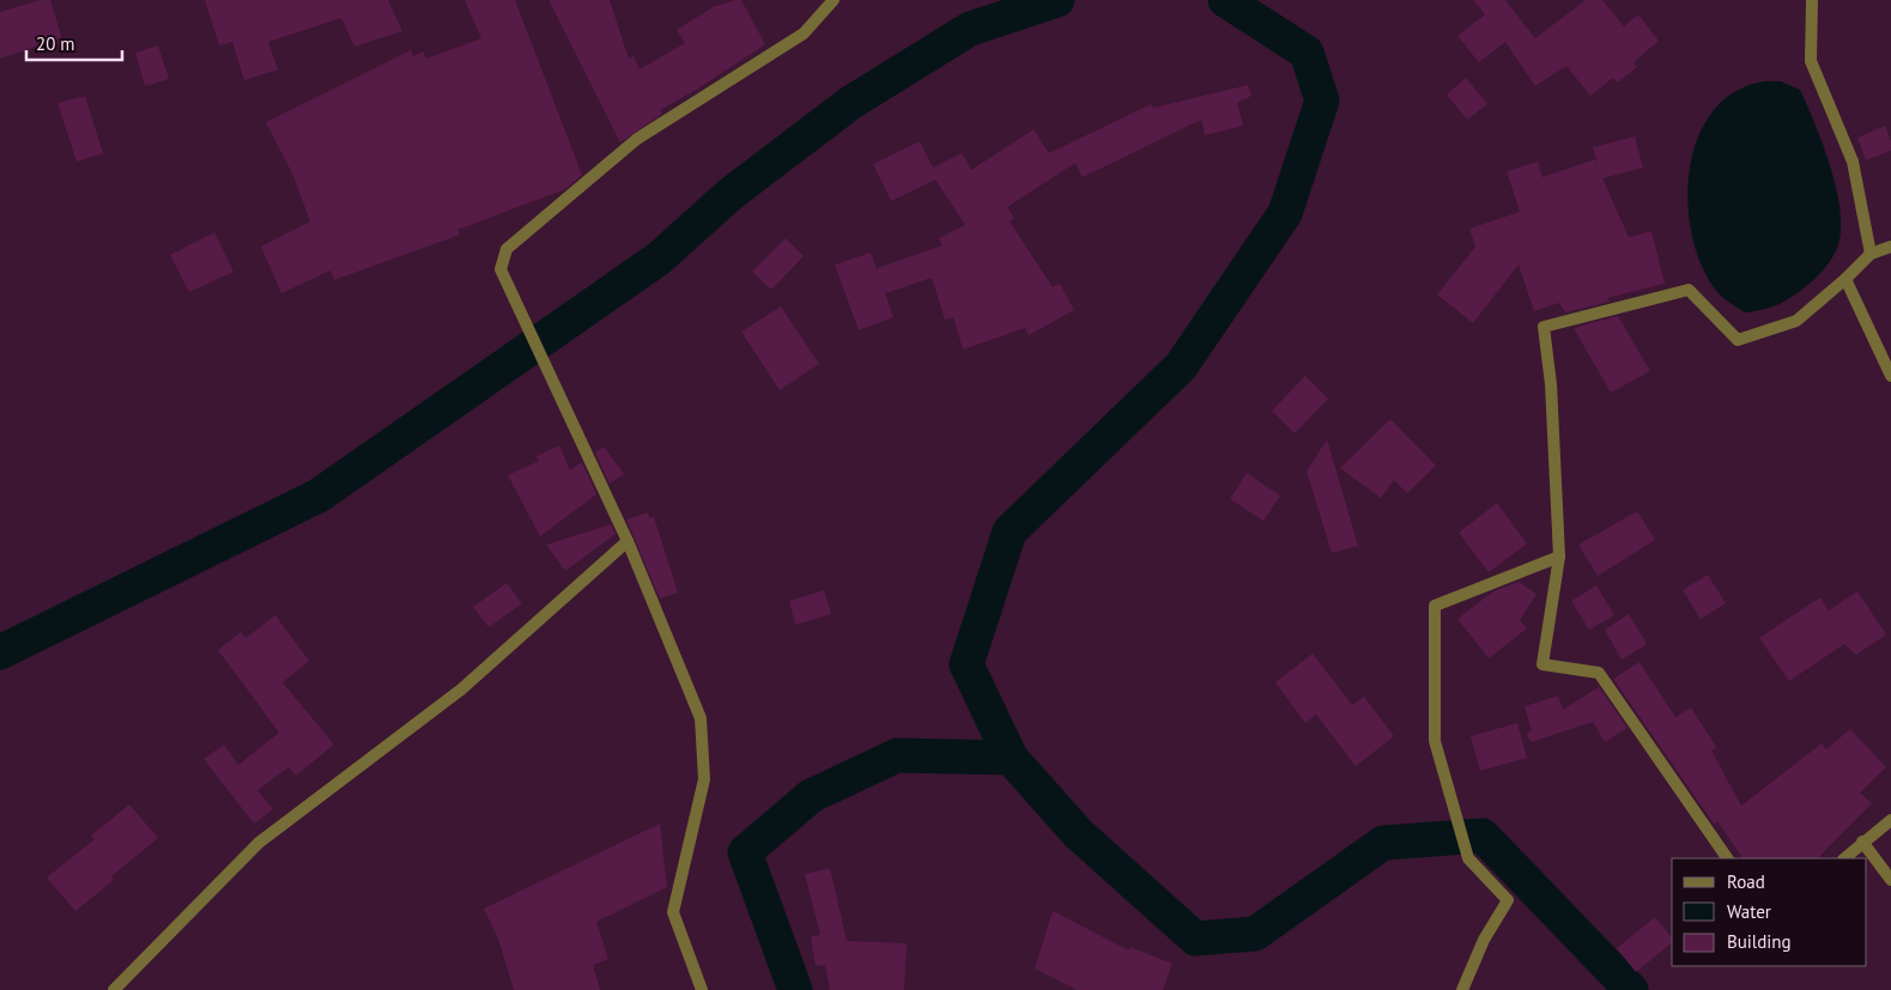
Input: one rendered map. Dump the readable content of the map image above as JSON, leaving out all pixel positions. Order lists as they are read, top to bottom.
{
  "legend": ["Road", "Water", "Building"],
  "scale_bar": "20 m"
}
